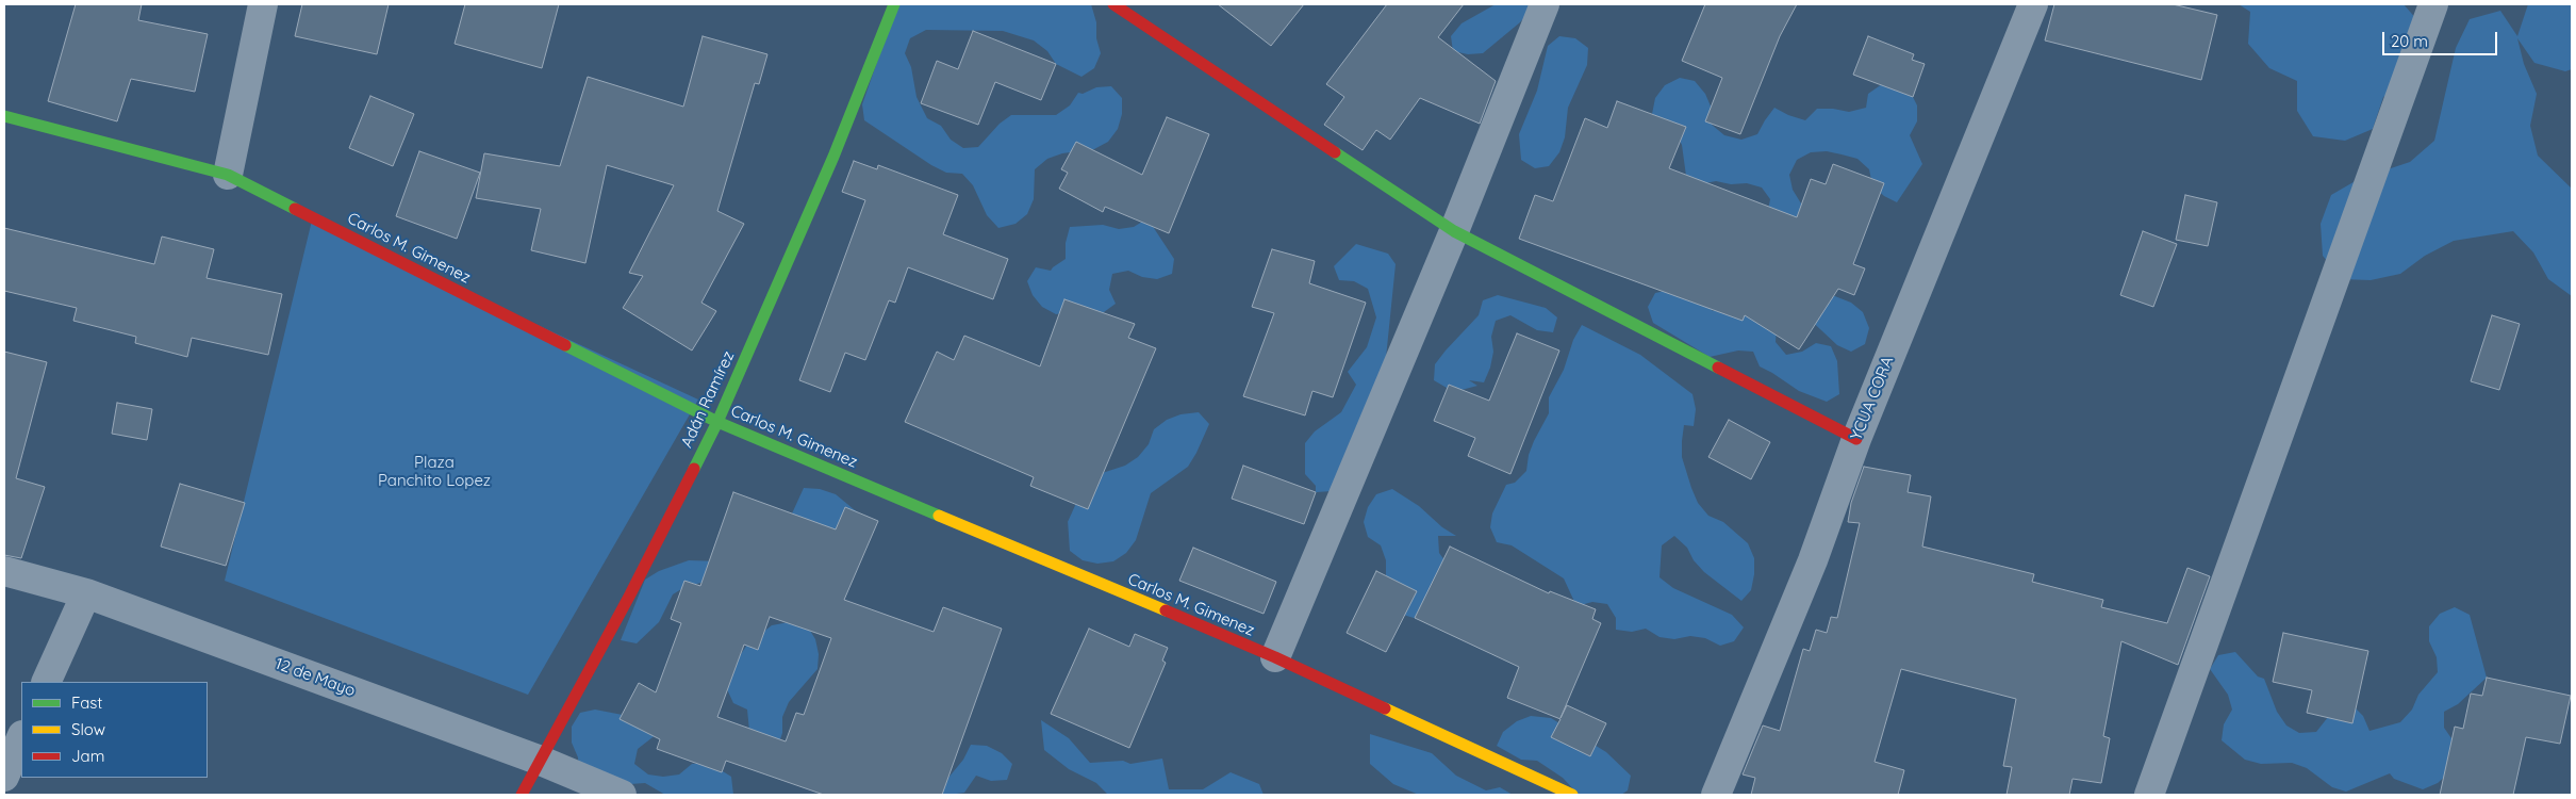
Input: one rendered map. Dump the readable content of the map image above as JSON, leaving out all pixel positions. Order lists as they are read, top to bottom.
{
  "streets": {
    "street": [
      "Carlos M. Gimenez",
      "YCUA CORA",
      "Adán Ramírez",
      "12 de Mayo"
    ]
  },
  "crossings": [
    ["Carlos M. Gimenez", "Adán Ramírez"],
    ["Adán Ramírez", "12 de Mayo"]
  ],
  "parks": ["Plaza Panchito Lopez"],
  "legend": ["Fast", "Slow", "Jam"],
  "scale_bar": "20 m"
}
